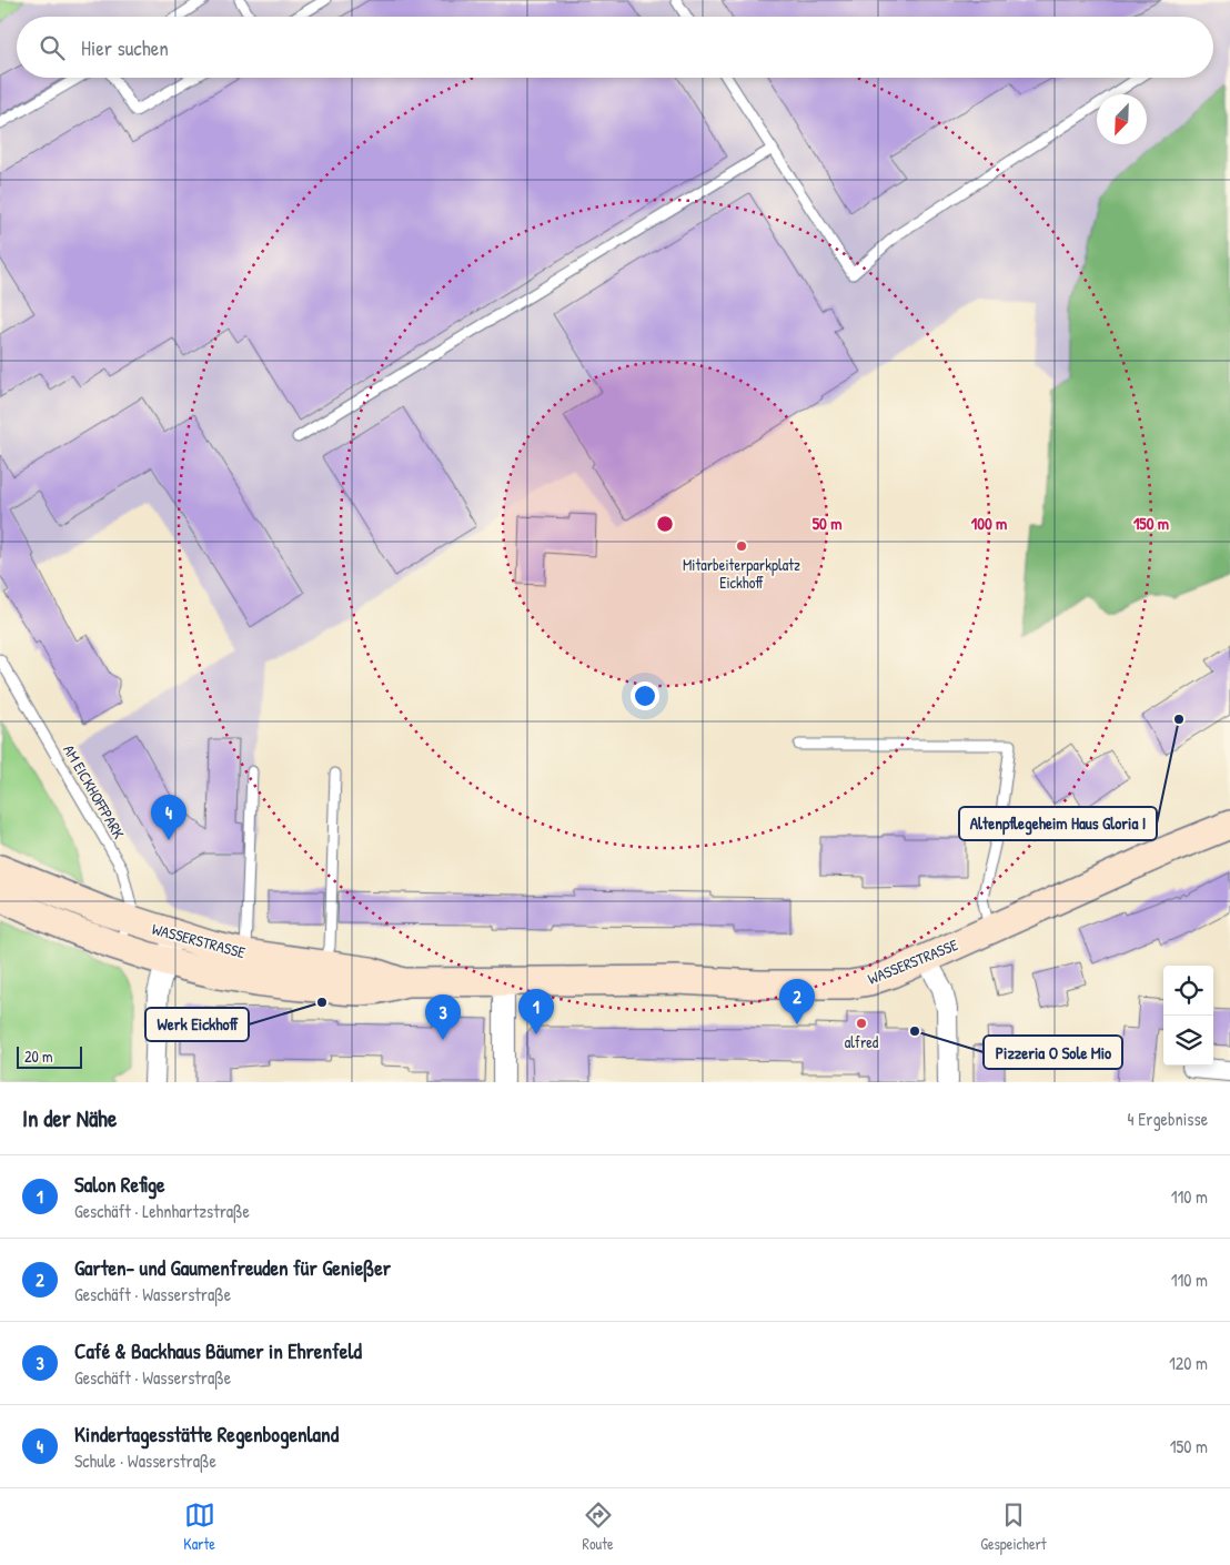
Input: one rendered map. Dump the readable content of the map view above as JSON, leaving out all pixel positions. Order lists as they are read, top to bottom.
{
  "streets": {
    "main road": ["WASSERSTRASSE"],
    "lane": ["AM EICKHOFFPARK"]
  },
  "crossings": [
    ["AM EICKHOFFPARK", "WASSERSTRASSE"]
  ],
  "places": [
    "Mitarbeiterparkplatz Eickhoff",
    "Altenpflegeheim Haus Gloria I",
    "Werk Eickhoff",
    "alfred",
    "Pizzeria O Sole Mio"
  ],
  "scale_bar": "20 m",
  "north": "bottom left",
  "page": {
    "search": "Hier suchen",
    "pins": [
      "4",
      "2",
      "1",
      "3"
    ],
    "scale": "20 m",
    "heading": ["In der Nähe", "4 Ergebnisse"],
    "list": [
      {
        "mark": "1",
        "name": "Salon Refige",
        "note": "Geschäft · Lehnhartzstraße",
        "value": "110 m"
      },
      {
        "mark": "2",
        "name": "Garten- und Gaumenfreuden für Genießer",
        "note": "Geschäft · Wasserstraße",
        "value": "110 m"
      },
      {
        "mark": "3",
        "name": "Café & Backhaus Bäumer in Ehrenfeld",
        "note": "Geschäft · Wasserstraße",
        "value": "120 m"
      },
      {
        "mark": "4",
        "name": "Kindertagesstätte Regenbogenland",
        "note": "Schule · Wasserstraße",
        "value": "150 m"
      }
    ],
    "nav": ["Karte", "Route", "Gespeichert"]
  },
  "rings": ["50 m", "100 m", "150 m"]
}
